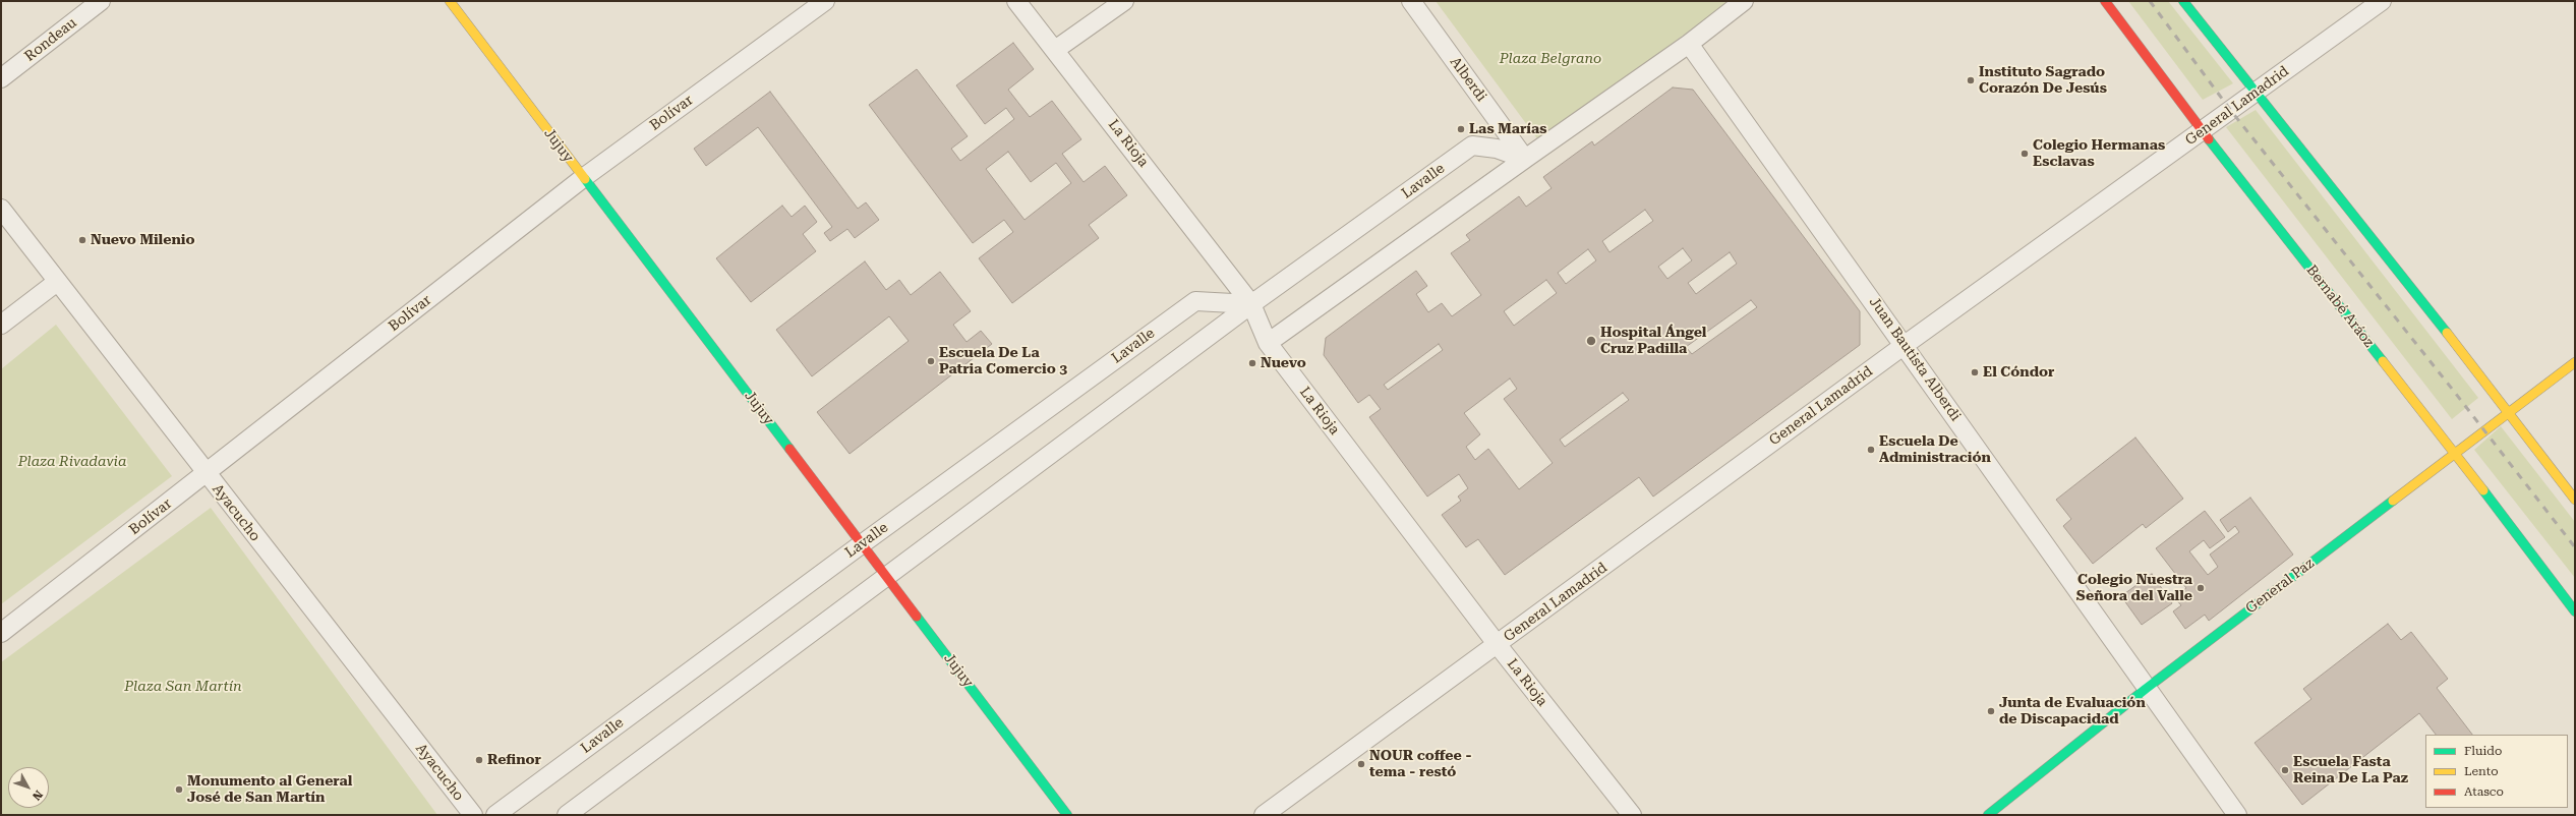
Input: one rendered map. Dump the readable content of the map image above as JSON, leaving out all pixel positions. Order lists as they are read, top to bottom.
{
  "streets": {
    "street": [
      "Rondeau",
      "Alberdi",
      "General Lamadrid",
      "Bolívar",
      "La Rioja",
      "Jujuy",
      "Lavalle",
      "Bernabé Aráoz",
      "Juan Bautista Alberdi",
      "Ayacucho",
      "General Paz"
    ]
  },
  "crossings": [
    ["Alberdi", "Lavalle"],
    ["General Lamadrid", "La Rioja"],
    ["General Lamadrid", "Bernabé Aráoz"],
    ["General Lamadrid", "Juan Bautista Alberdi"],
    ["Bolívar", "Jujuy"],
    ["Bolívar", "Ayacucho"],
    ["La Rioja", "Lavalle"],
    ["Jujuy", "Lavalle"],
    ["Bernabé Aráoz", "General Paz"],
    ["Juan Bautista Alberdi", "General Paz"]
  ],
  "parks": ["Plaza Belgrano", "Plaza Rivadavia", "Plaza San Martín"],
  "places": [
    "Instituto Sagrado Corazón De Jesús",
    "Las Marías",
    "Colegio Hermanas Esclavas",
    "Nuevo Milenio",
    "Hospital Ángel Cruz Padilla",
    "Escuela De La Patria Comercio 3",
    "Nuevo",
    "El Cóndor",
    "Escuela De Administración",
    "Colegio Nuestra Señora del Valle",
    "Junta de Evaluación de Discapacidad",
    "Refinor",
    "NOUR coffee - tema - restó",
    "Escuela Fasta Reina De La Paz",
    "Monumento al General José de San Martín"
  ],
  "legend": ["Fluido", "Lento", "Atasco"],
  "north": "bottom right"
}
